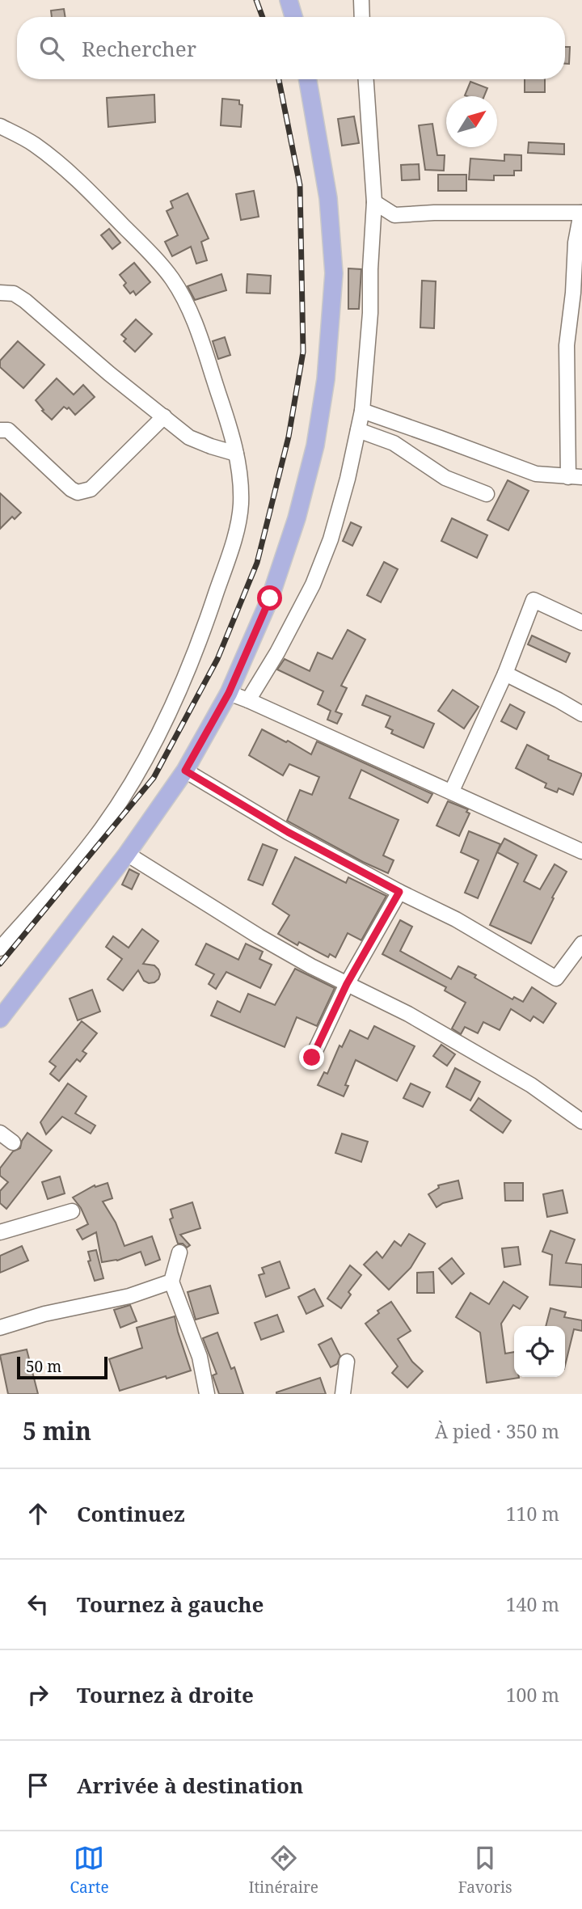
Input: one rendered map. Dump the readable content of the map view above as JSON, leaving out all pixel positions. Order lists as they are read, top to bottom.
{
  "scale_bar": "50 m",
  "north": "top right",
  "page": {
    "search": "Rechercher",
    "scale": "50 m",
    "heading": ["5 min", "À pied · 350 m"],
    "list": [
      ["Continuez", "110 m"],
      ["Tournez à gauche", "140 m"],
      ["Tournez à droite", "100 m"],
      "Arrivée à destination"
    ],
    "nav": ["Carte", "Itinéraire", "Favoris"]
  }
}
